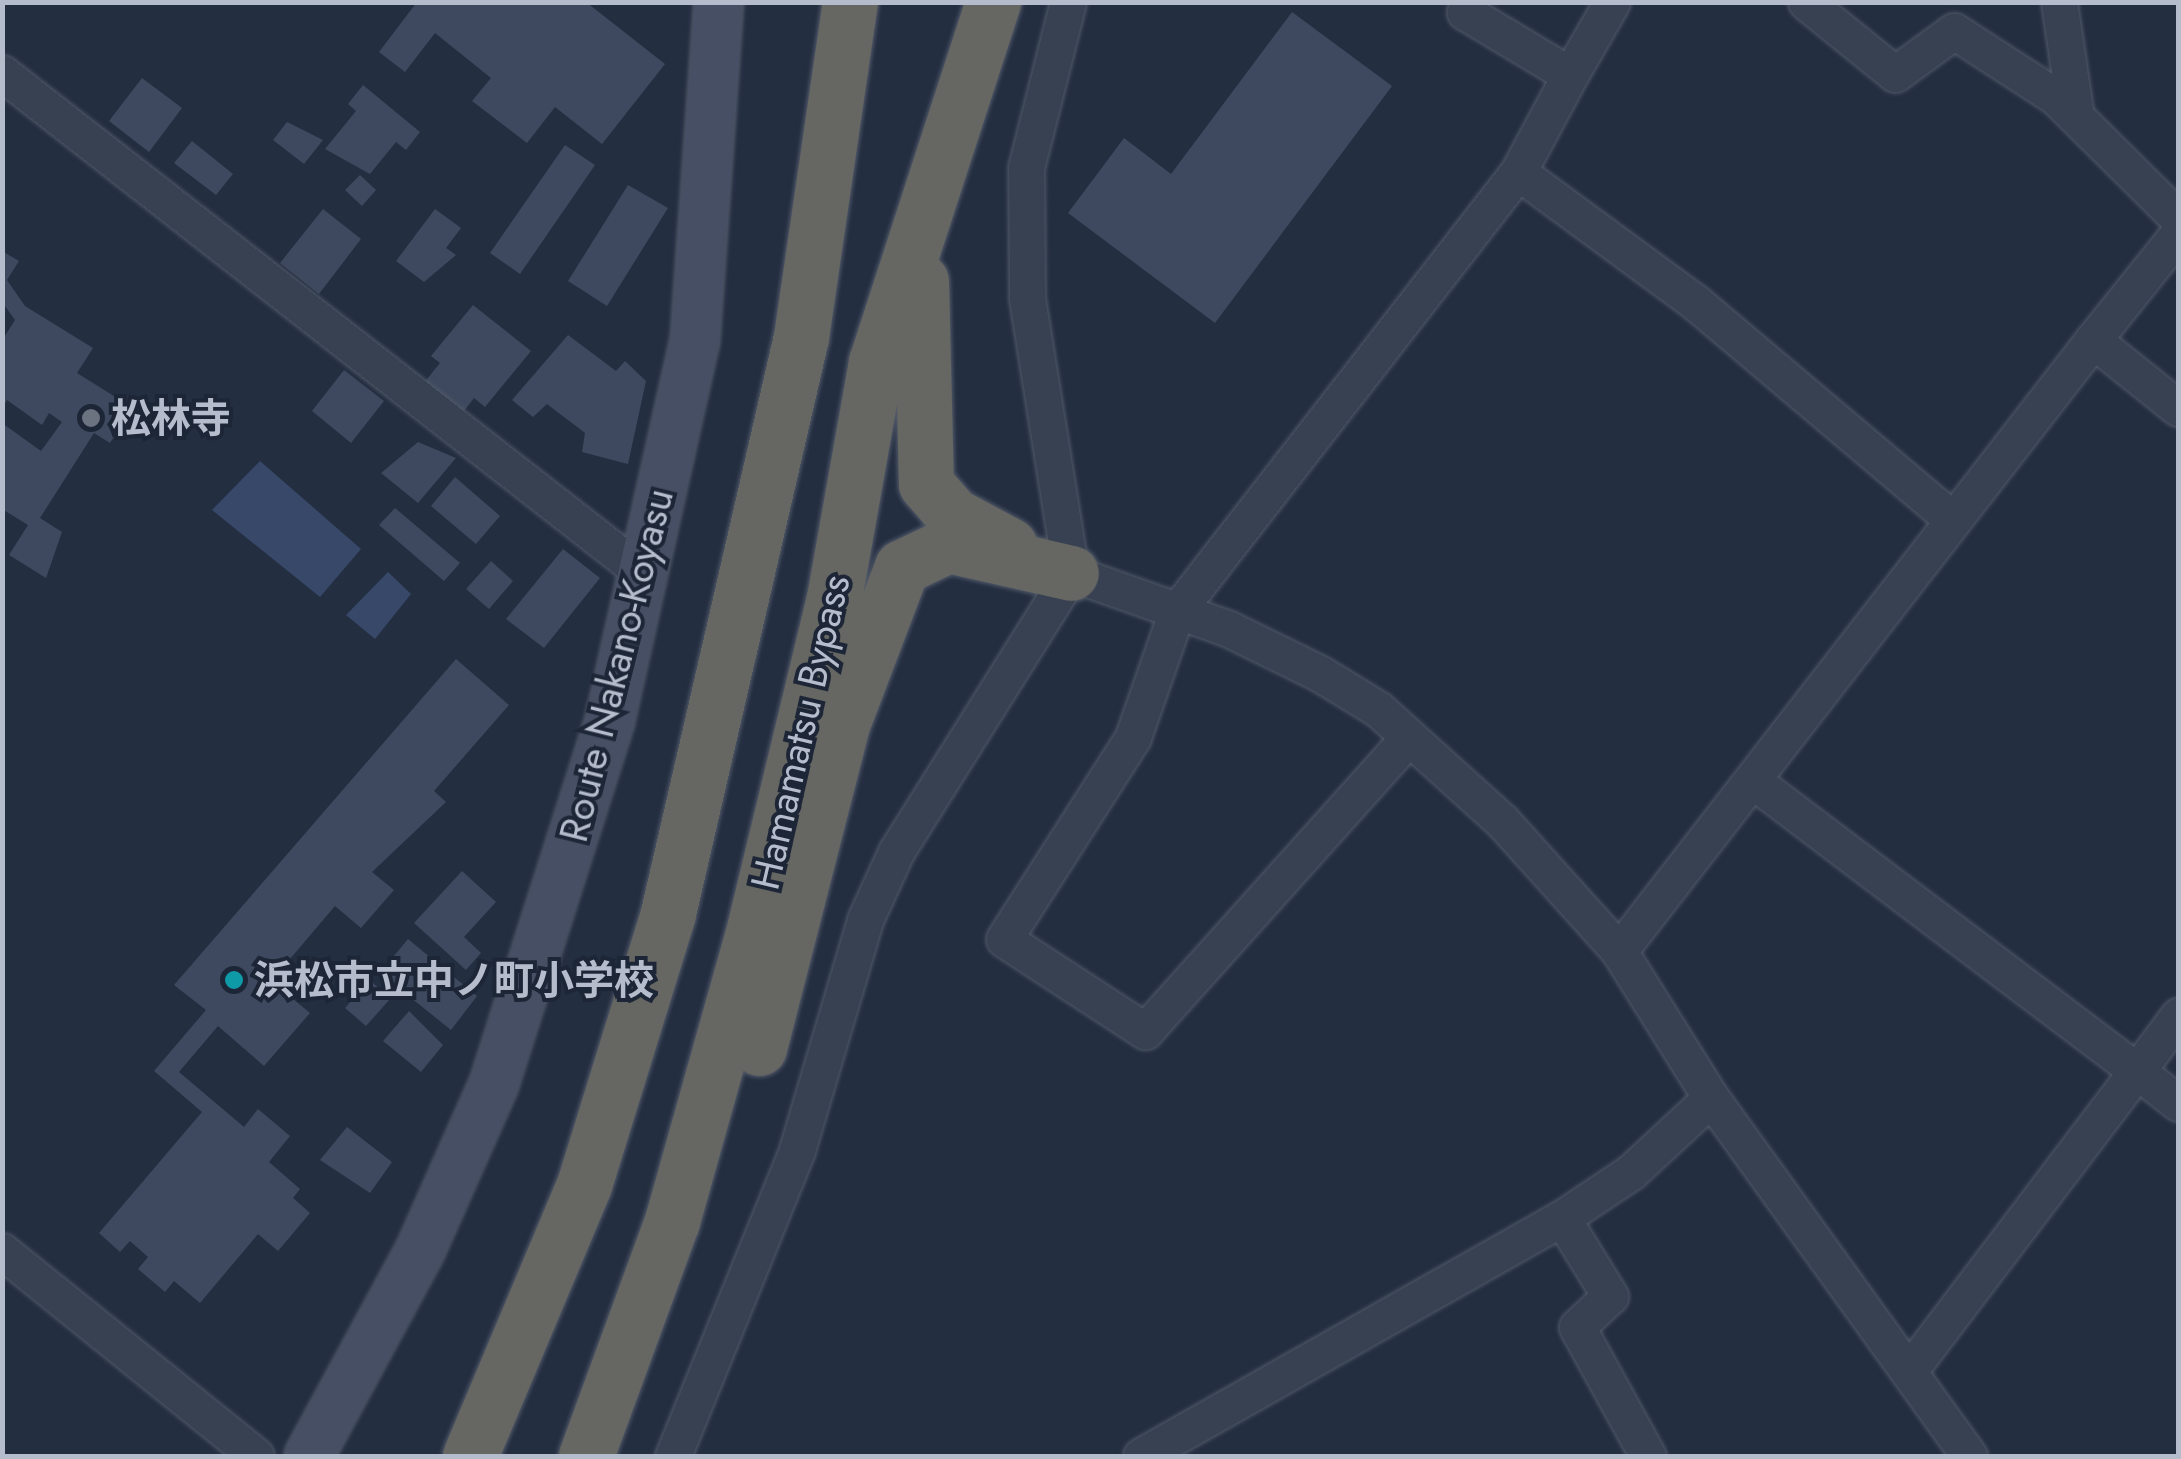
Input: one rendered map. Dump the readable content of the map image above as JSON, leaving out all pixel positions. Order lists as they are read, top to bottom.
{
  "streets": {
    "highway": ["Hamamatsu Bypass"],
    "main road": ["Route Nakano-Koyasu"]
  },
  "places": ["松林寺", "浜松市立中ノ町小学校"]
}
